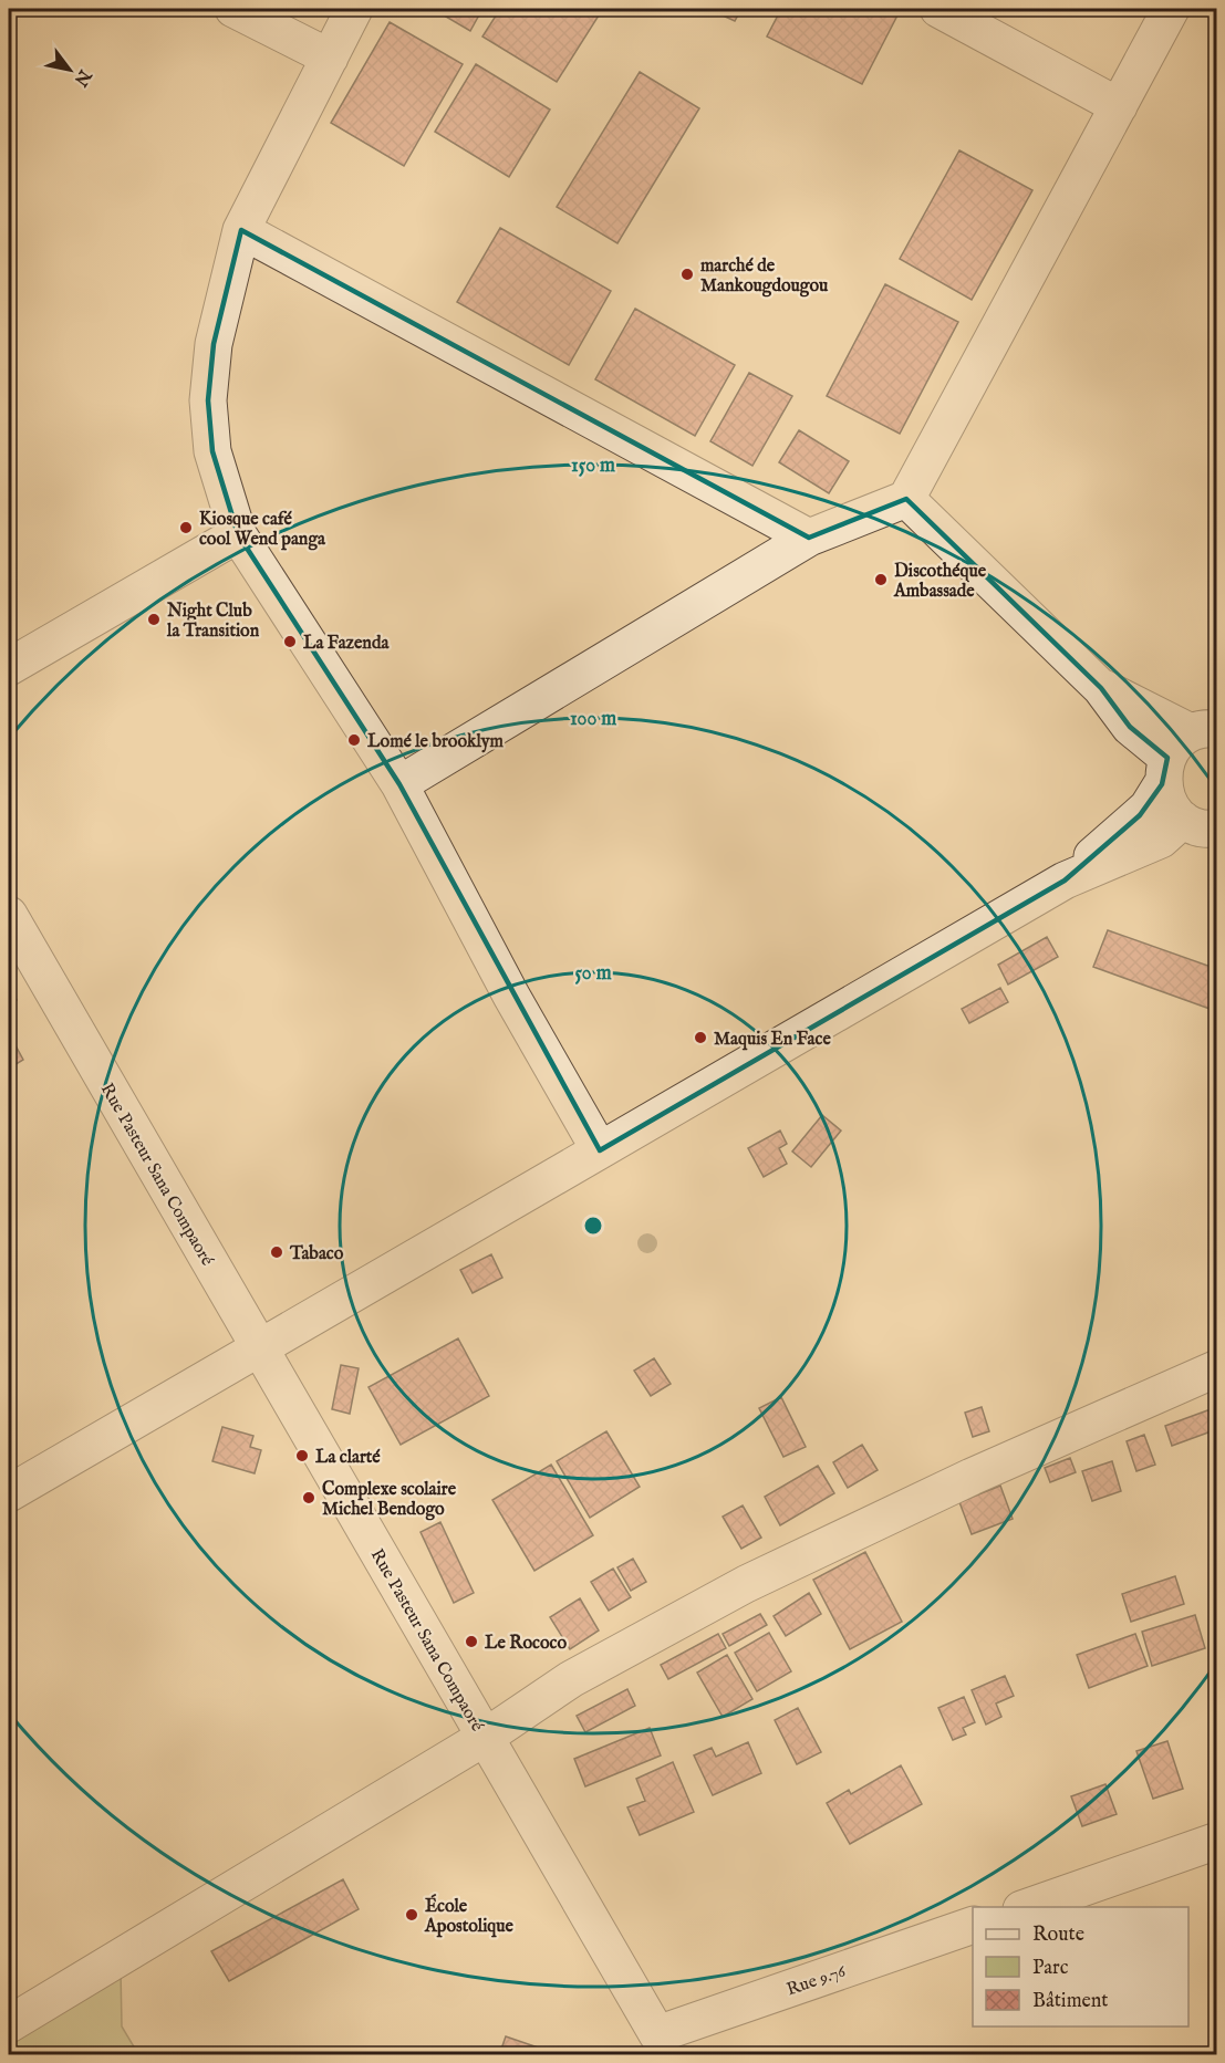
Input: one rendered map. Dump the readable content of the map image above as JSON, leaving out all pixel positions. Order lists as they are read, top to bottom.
{
  "streets": {
    "street": ["Rue Pasteur Sana Compaoré", "Rue 9.76"]
  },
  "crossings": [
    ["Rue Pasteur Sana Compaoré", "Rue 9.76"]
  ],
  "places": [
    "marché de Mankougdougou",
    "Kiosque café cool Wend panga",
    "Discothéque Ambassade",
    "Night Club la Transition",
    "La Fazenda",
    "Lomé le brooklym",
    "Maquis En Face",
    "Tabaco",
    "La clarté",
    "Complexe scolaire Michel Bendogo",
    "Le Rococo",
    "École Apostolique"
  ],
  "legend": ["Route", "Parc", "Bâtiment"],
  "north": "bottom right",
  "rings": ["150 m", "100 m", "50 m"]
}
